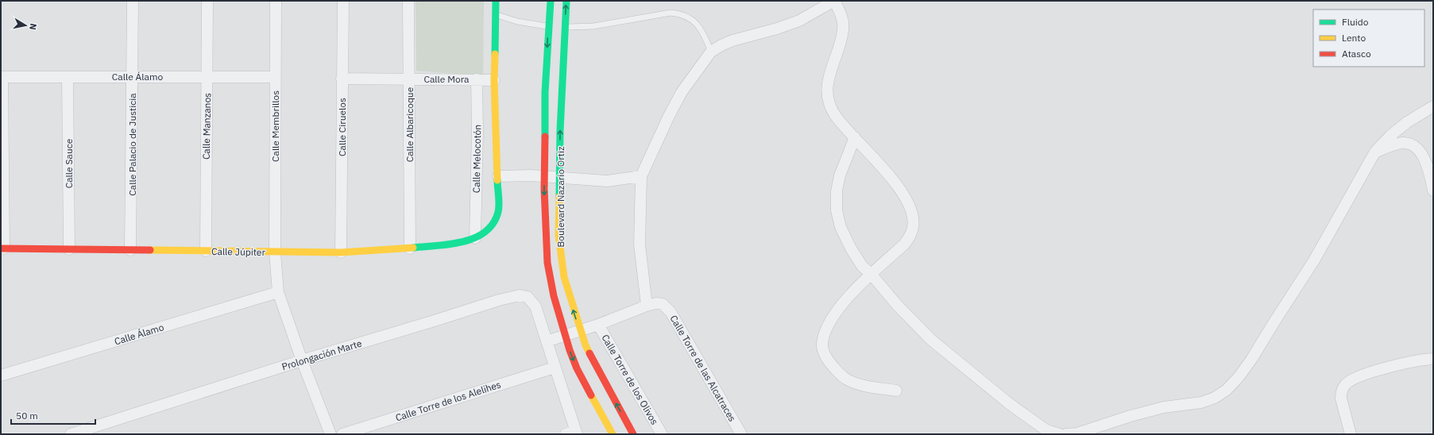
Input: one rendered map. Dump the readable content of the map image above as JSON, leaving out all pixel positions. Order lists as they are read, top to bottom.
{
  "streets": {
    "main road": ["Boulevard Nazario Ortiz", "Calle Júpiter"],
    "street": [
      "Calle Álamo",
      "Calle Mora",
      "Calle Albaricoque",
      "Calle Manzanos",
      "Calle Membrillos",
      "Calle Ciruelos",
      "Calle Palacio de Justicia",
      "Calle Melocotón",
      "Calle Sauce",
      "Prolongación Marte",
      "Calle Torre de las Alcatraces",
      "Calle Torre de los Olivos",
      "Calle Torre de los Alelihes"
    ]
  },
  "crossings": [
    ["Calle Álamo", "Calle Manzanos"],
    ["Calle Álamo", "Calle Membrillos"],
    ["Calle Álamo", "Calle Palacio de Justicia"],
    ["Calle Álamo", "Calle Sauce"],
    ["Calle Mora", "Calle Albaricoque"],
    ["Calle Mora", "Calle Ciruelos"],
    ["Calle Mora", "Calle Melocotón"],
    ["Calle Mora", "Calle Júpiter"],
    ["Calle Albaricoque", "Calle Júpiter"],
    ["Calle Manzanos", "Calle Júpiter"],
    ["Calle Membrillos", "Calle Júpiter"],
    ["Calle Membrillos", "Prolongación Marte"],
    ["Calle Ciruelos", "Calle Júpiter"],
    ["Calle Palacio de Justicia", "Calle Júpiter"],
    ["Calle Melocotón", "Calle Júpiter"],
    ["Calle Sauce", "Calle Júpiter"],
    ["Prolongación Marte", "Calle Torre de los Alelihes"]
  ],
  "legend": ["Fluido", "Lento", "Atasco"],
  "scale_bar": "50 m",
  "north": "right"
}
